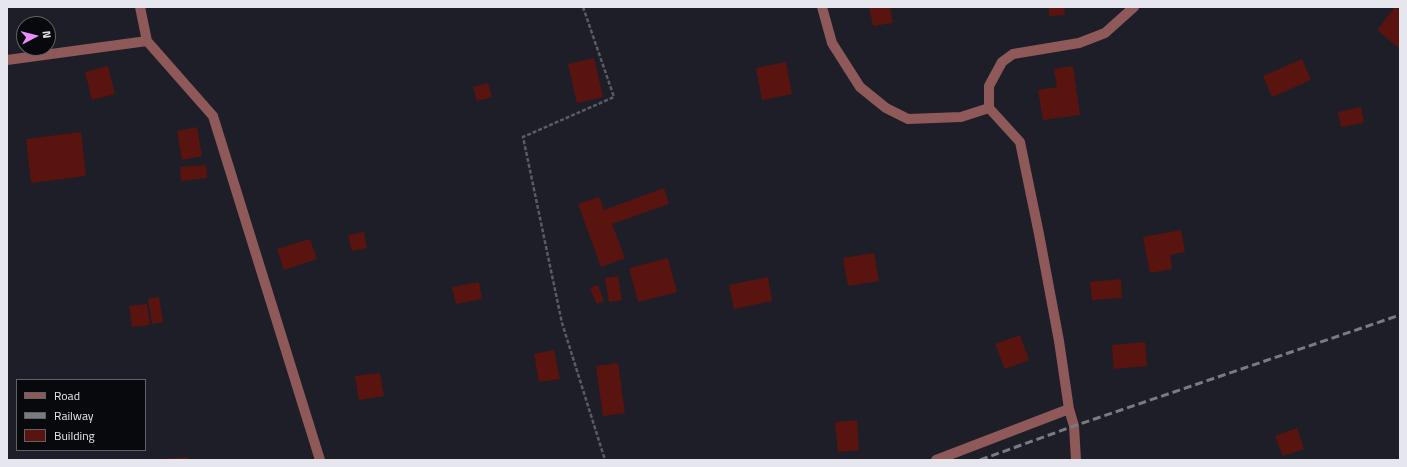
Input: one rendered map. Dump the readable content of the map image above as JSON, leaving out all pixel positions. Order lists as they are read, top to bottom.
{
  "legend": ["Road", "Railway", "Building"],
  "north": "right"
}
